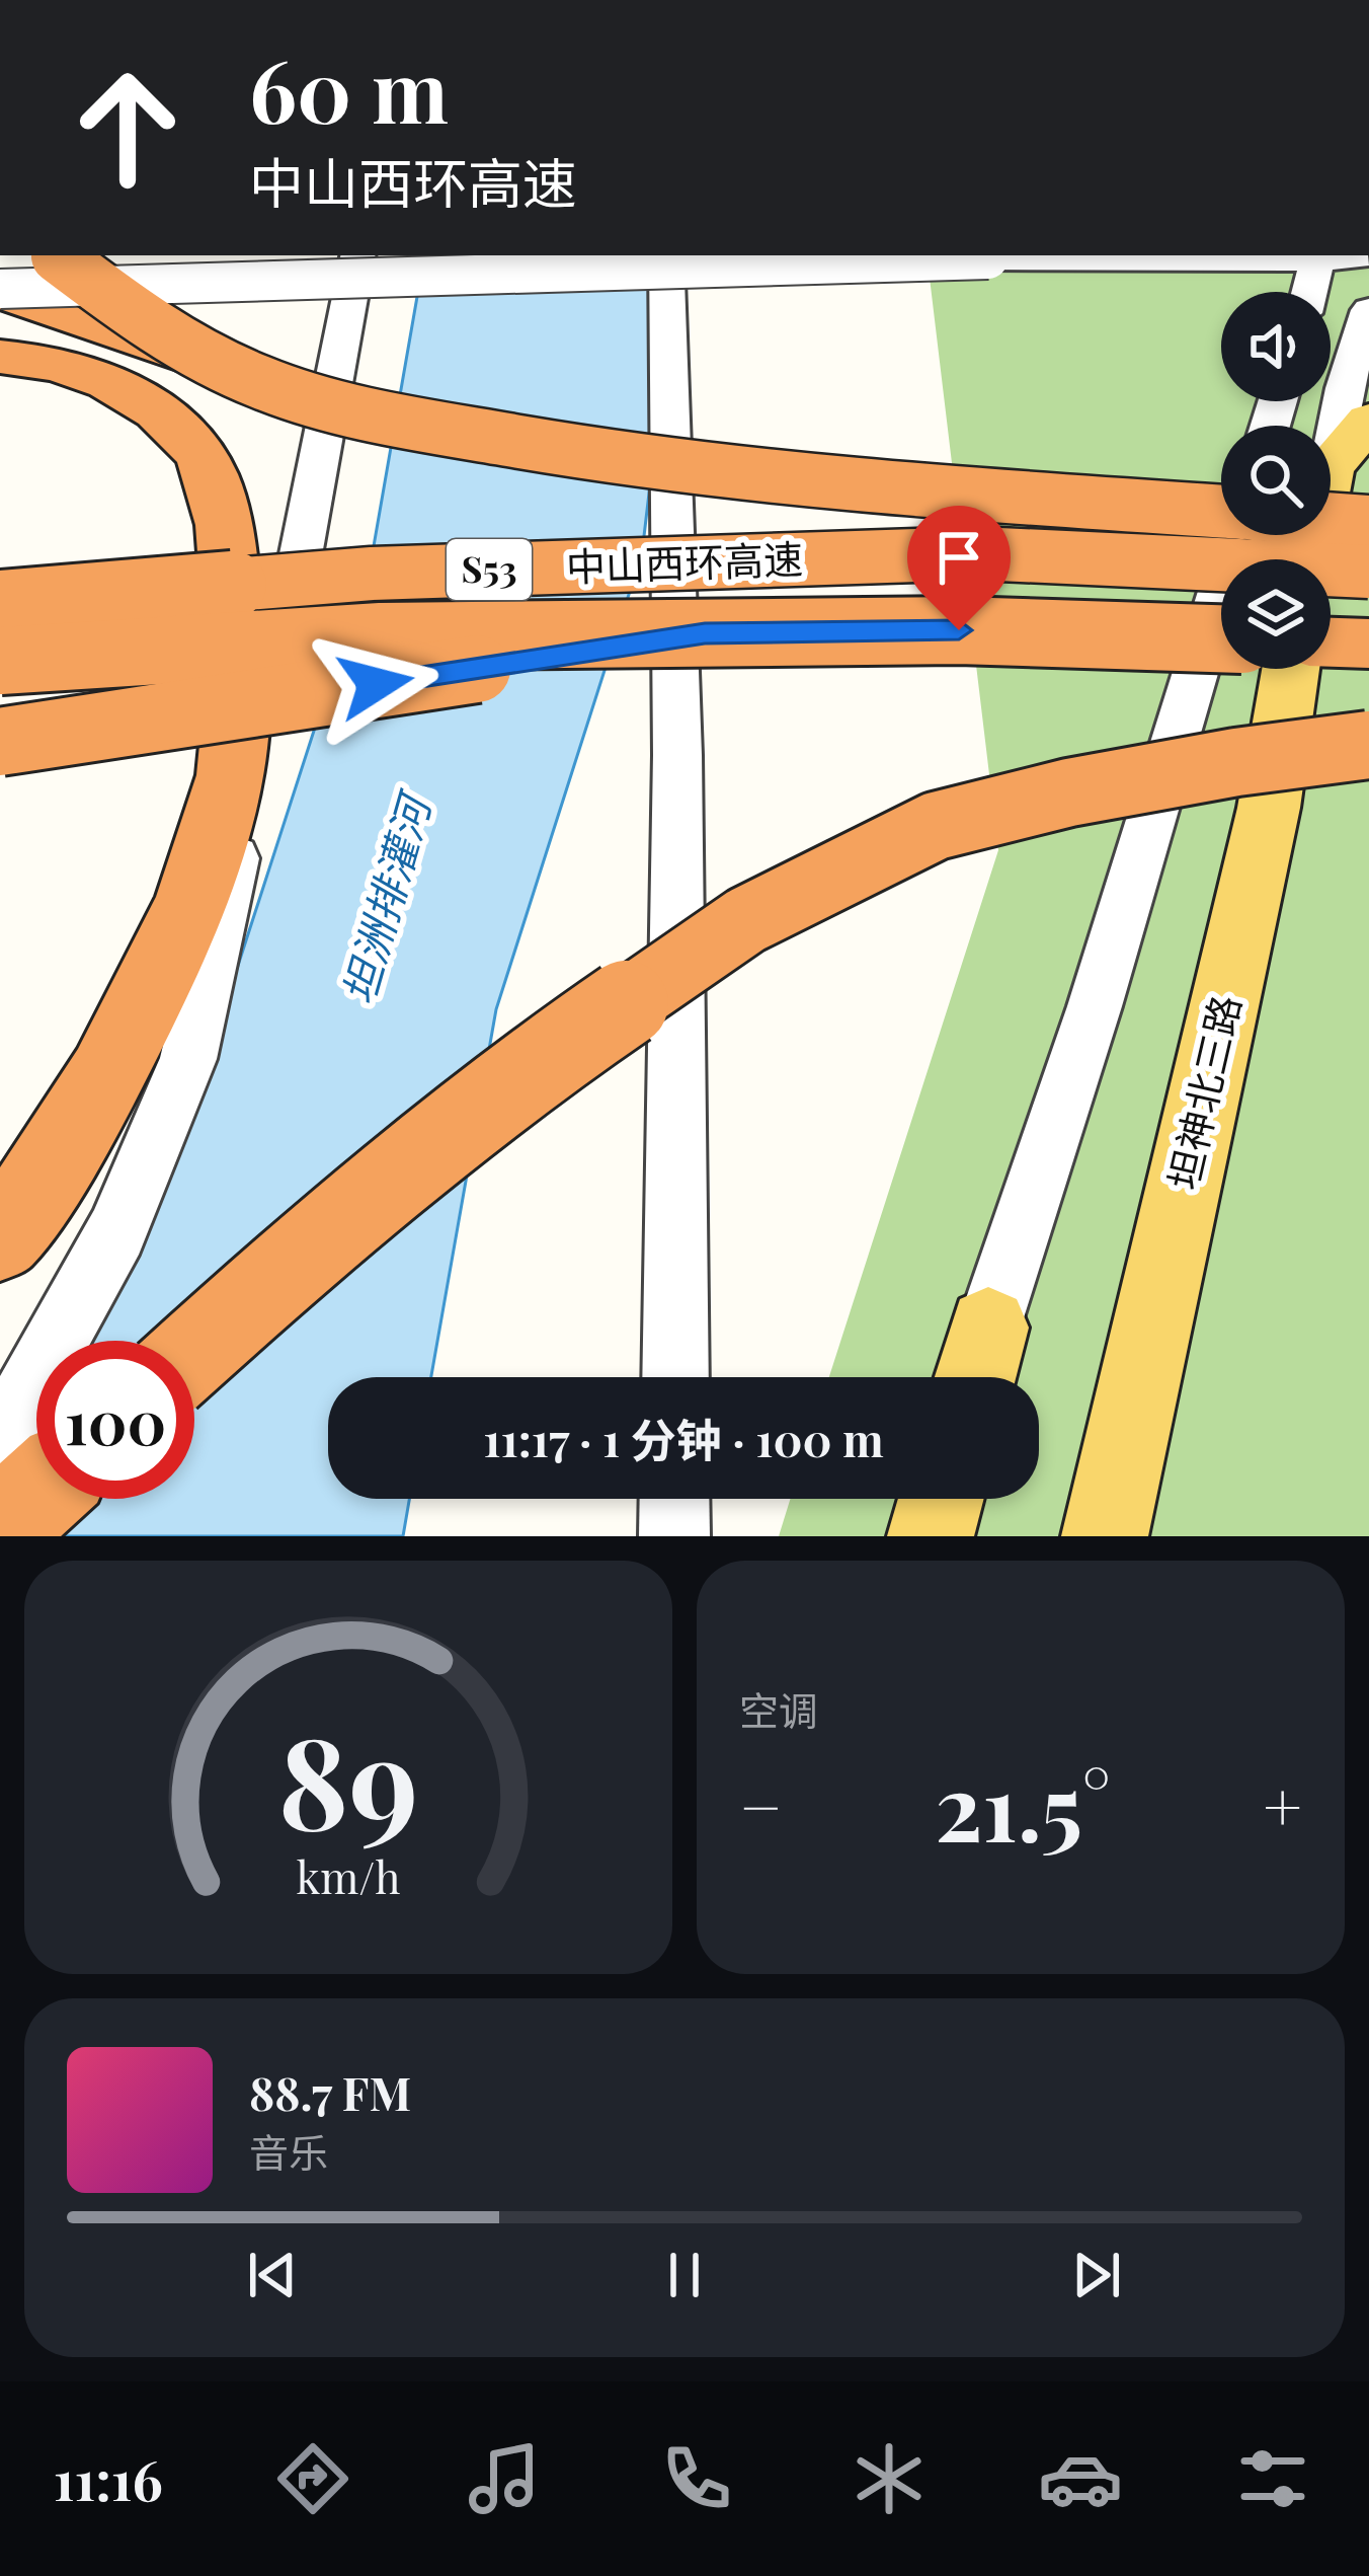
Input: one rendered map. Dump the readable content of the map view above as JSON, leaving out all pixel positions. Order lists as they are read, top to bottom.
{
  "streets": {
    "highway": ["中山西环高速", "S53"],
    "main road": ["坦神北三路"]
  },
  "water": ["坦洲排灌河"],
  "page": {
    "turn": ["60 m", "中山西环高速"],
    "limit": "100",
    "trip": "11:17 · 1 分钟 · 100 m",
    "tile": "空调",
    "heat": ["−", "21.5°", "+"],
    "song": ["88.7 FM", "音乐"],
    "tabs": "11:16",
    "gauge": ["89", "km/h"]
  }
}
